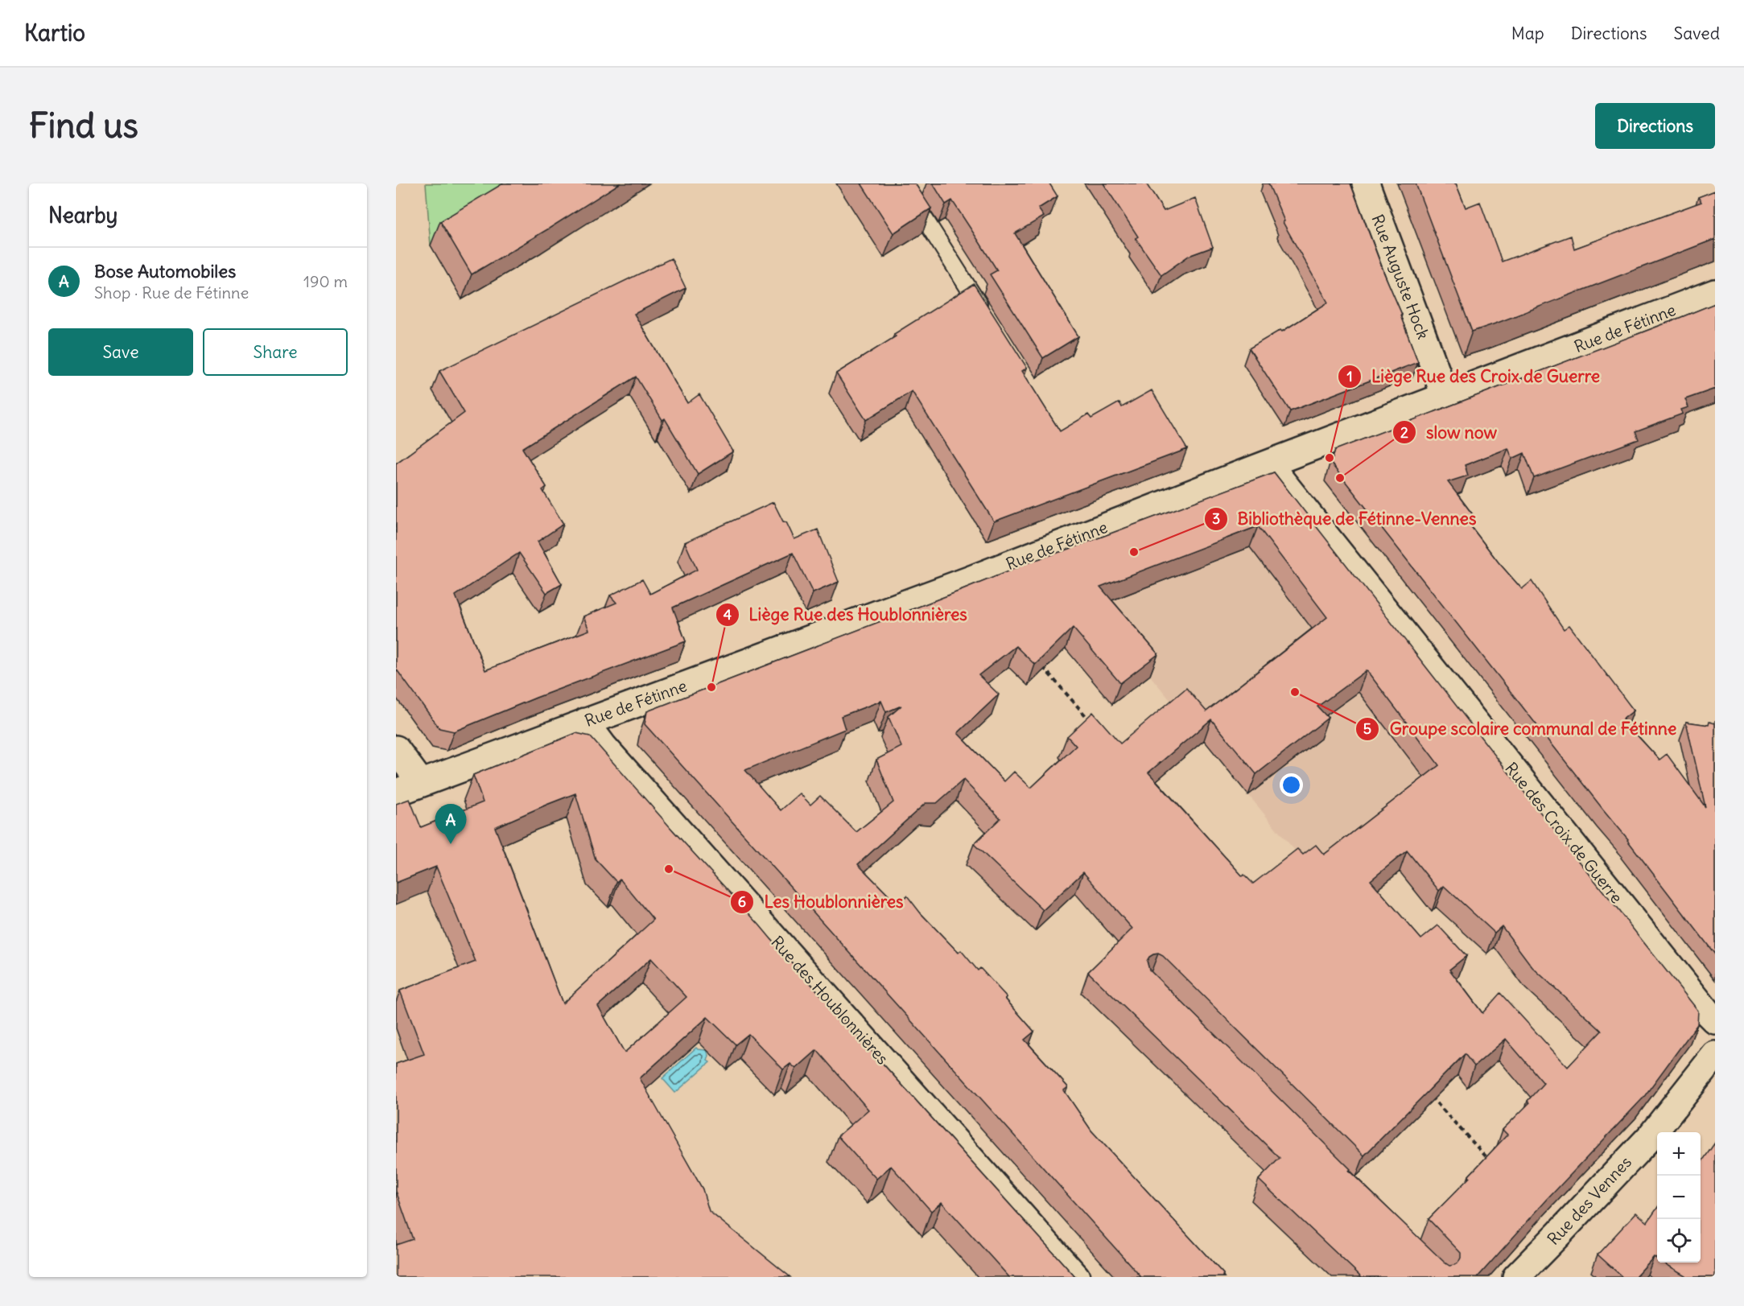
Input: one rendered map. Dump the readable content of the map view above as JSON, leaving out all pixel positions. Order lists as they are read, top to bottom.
{
  "streets": {
    "street": [
      "Rue Auguste Hock",
      "Rue de Fétinne",
      "Rue des Croix de Guerre",
      "Rue des Houblonnières",
      "Rue des Vennes"
    ]
  },
  "crossings": [
    ["Rue Auguste Hock", "Rue de Fétinne"],
    ["Rue de Fétinne", "Rue des Croix de Guerre"],
    ["Rue de Fétinne", "Rue des Houblonnières"]
  ],
  "places": [
    "Liège Rue des Croix de Guerre",
    "slow now",
    "Bibliothèque de Fétinne-Vennes",
    "Liège Rue des Houblonnières",
    "Groupe scolaire communal de Fétinne",
    "Les Houblonnières"
  ],
  "page": {
    "header": "Kartio",
    "nav": ["Map", "Directions", "Saved"],
    "buttons": [
      "Directions",
      ["Save", "Share"]
    ],
    "title": "Find us",
    "heading": "Nearby",
    "list": [
      {
        "mark": "A",
        "name": "Bose Automobiles",
        "note": "Shop · Rue de Fétinne",
        "value": "190 m"
      }
    ],
    "pins": "A",
    "map_buttons": ["+", "−"]
  }
}
